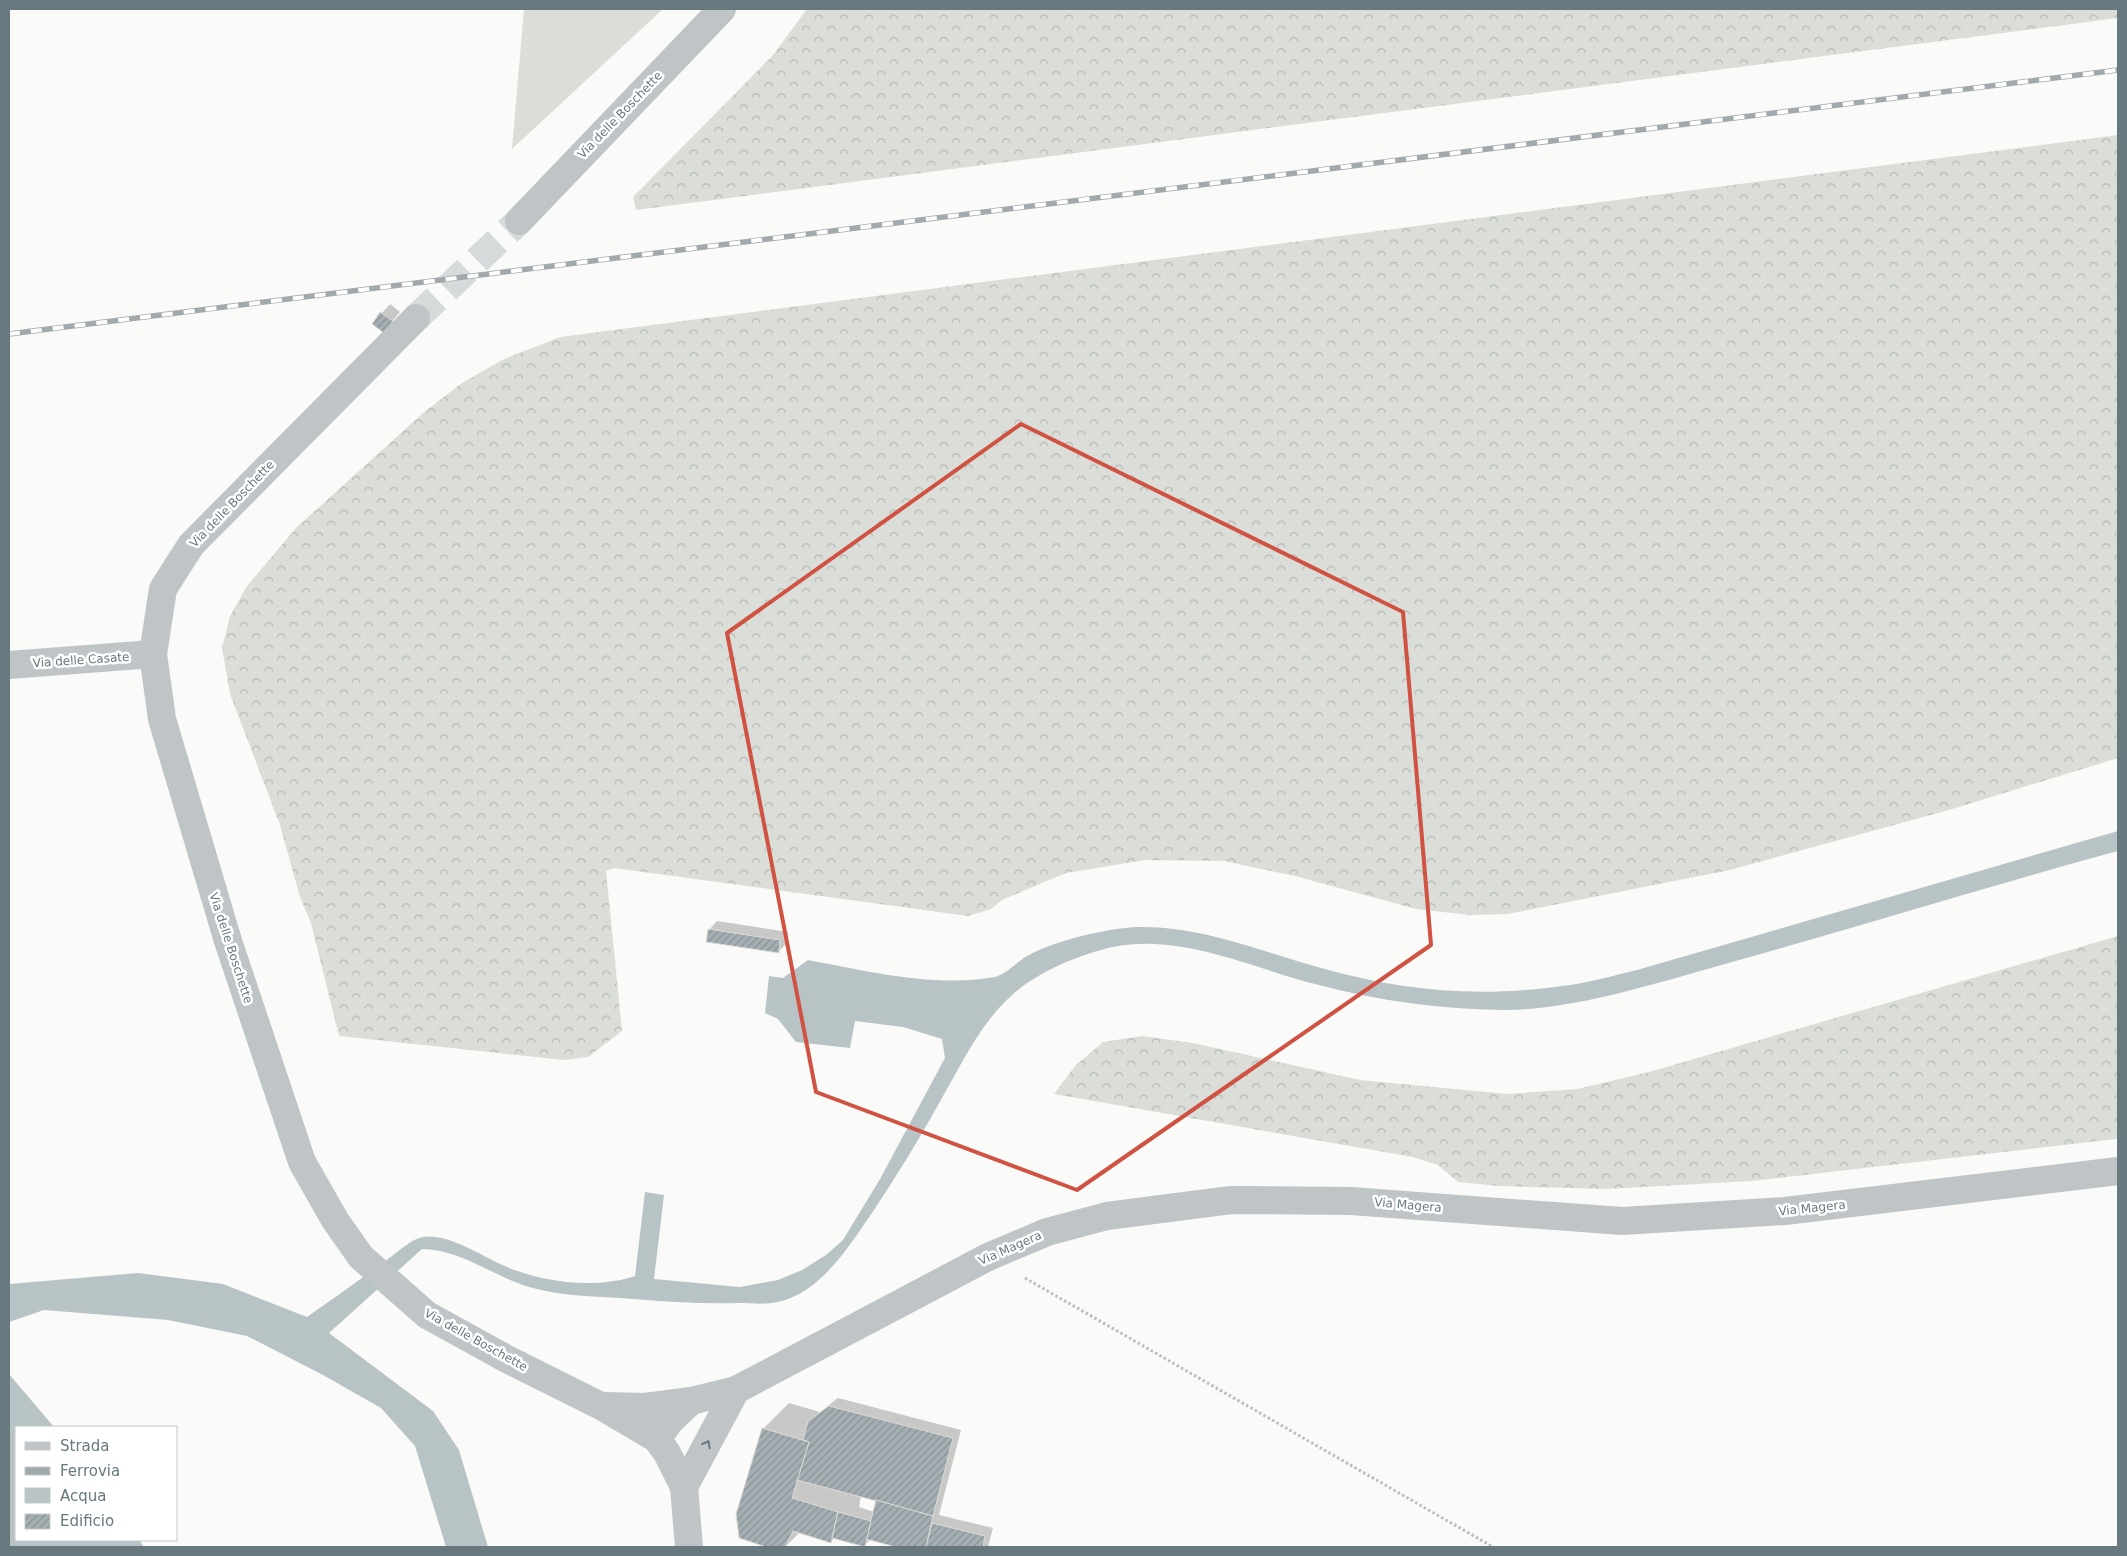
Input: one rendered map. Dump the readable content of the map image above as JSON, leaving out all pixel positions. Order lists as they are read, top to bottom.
{
  "streets": {
    "street": ["Via delle Boschette", "Via delle Casate", "Via Magera"]
  },
  "crossings": [
    ["Via delle Boschette", "Via delle Casate"],
    ["Via delle Boschette", "Via Magera"]
  ],
  "legend": [
    "Strada",
    "Ferrovia",
    "Acqua",
    "Edificio"
  ]
}
